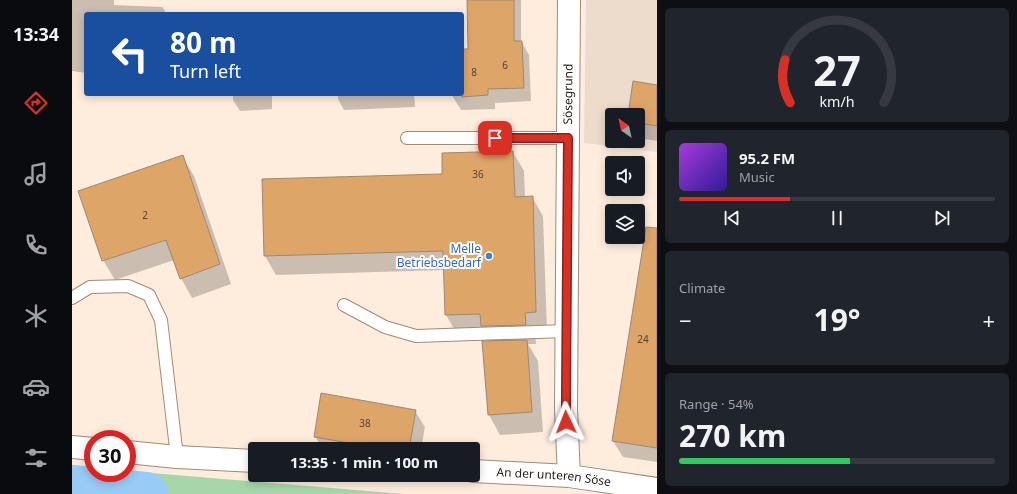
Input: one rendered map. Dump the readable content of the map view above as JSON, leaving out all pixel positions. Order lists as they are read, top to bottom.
{
  "streets": {
    "street": ["Sösegrund", "An der unteren Söse"]
  },
  "crossings": [
    ["Sösegrund", "An der unteren Söse"]
  ],
  "places": ["Melle Betriebsbedarf"],
  "house_numbers": [
    "6",
    "8",
    "36",
    "2",
    "24",
    "38"
  ],
  "north": "top left",
  "page": {
    "tabs": "13:34",
    "turn": ["80 m", "Turn left"],
    "song": ["95.2 FM", "Music"],
    "tile": [
      "Climate",
      ["Range · 54%", "270 km"]
    ],
    "heat": ["−", "19°", "+"],
    "limit": "30",
    "trip": "13:35 · 1 min · 100 m",
    "gauge": ["27", "km/h"]
  }
}
